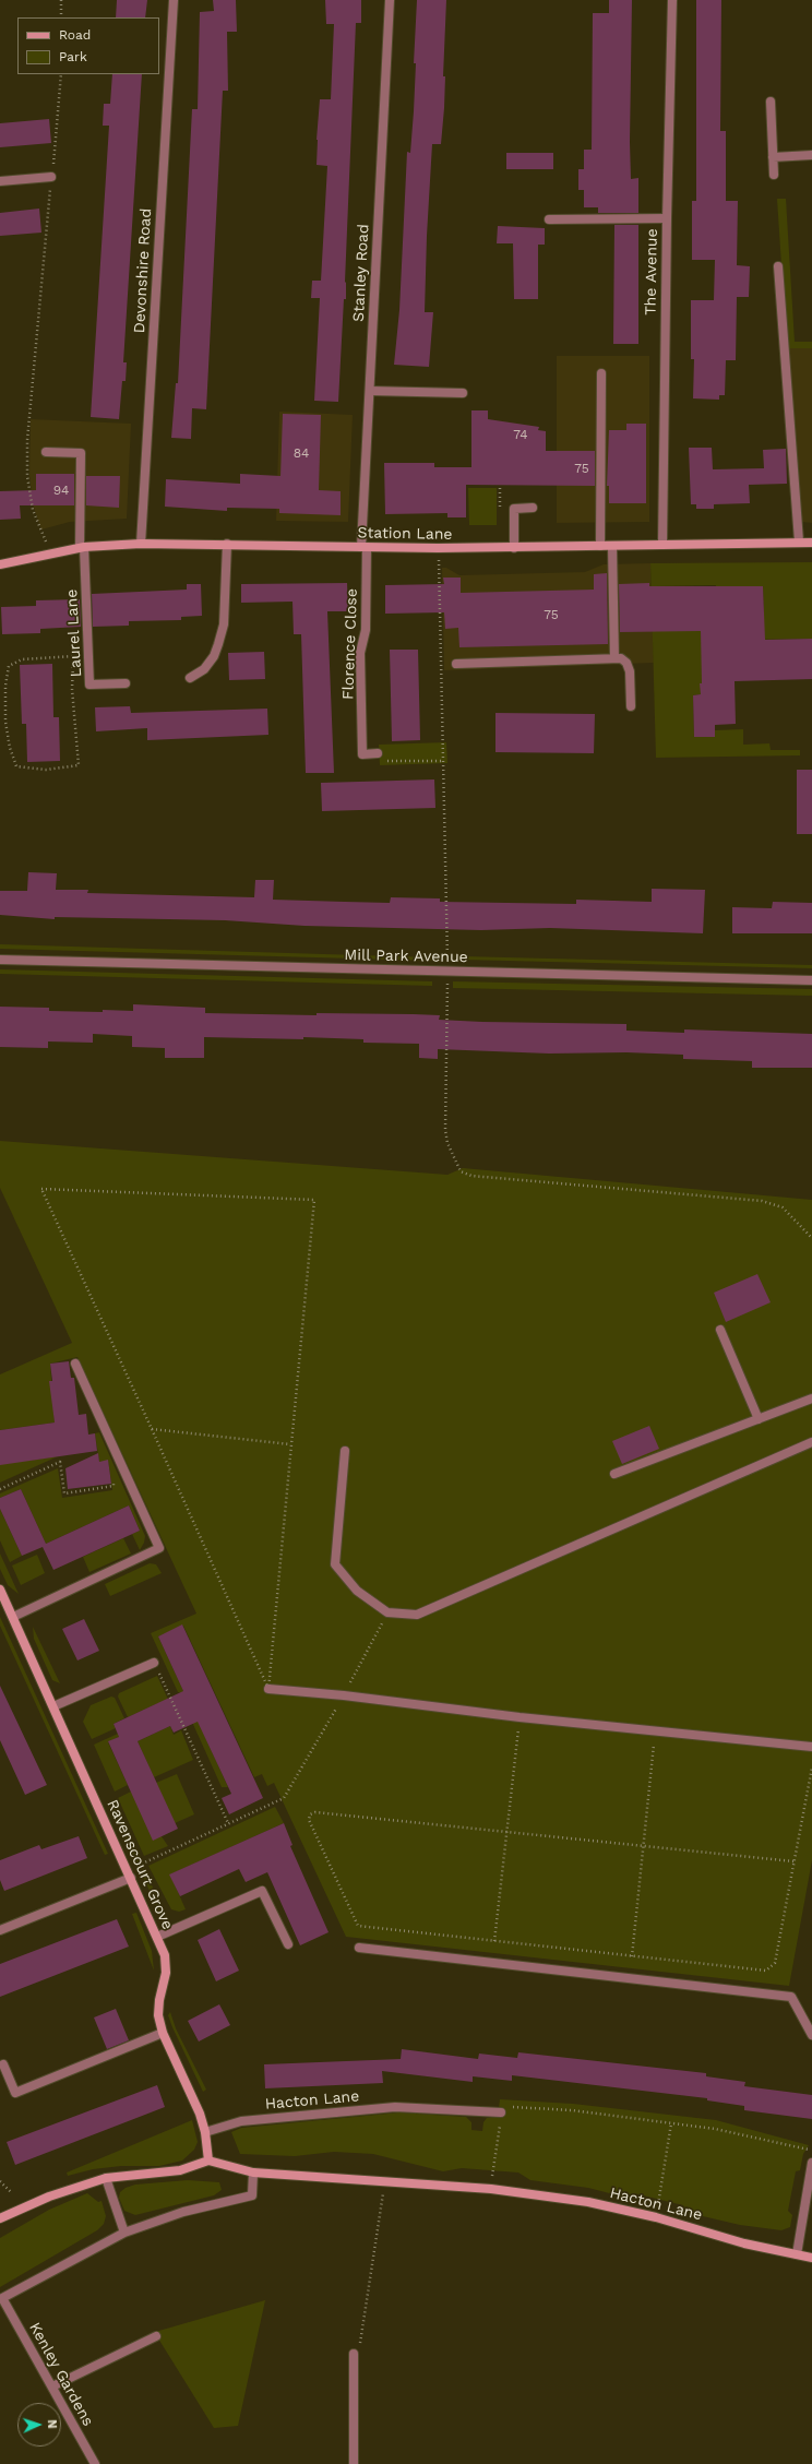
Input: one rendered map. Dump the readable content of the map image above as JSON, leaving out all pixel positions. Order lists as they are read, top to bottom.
{
  "streets": {
    "street": [
      "Devonshire Road",
      "The Avenue",
      "Stanley Road",
      "Station Lane",
      "Laurel Lane",
      "Florence Close",
      "Mill Park Avenue",
      "Ravenscourt Grove",
      "Hacton Lane",
      "Kenley Gardens"
    ]
  },
  "crossings": [
    ["Devonshire Road", "Station Lane"],
    ["The Avenue", "Station Lane"],
    ["Stanley Road", "Station Lane"],
    ["Stanley Road", "Florence Close"],
    ["Station Lane", "Laurel Lane"],
    ["Station Lane", "Florence Close"],
    ["Ravenscourt Grove", "Hacton Lane"]
  ],
  "house_numbers": [
    "74",
    "84",
    "75",
    "94",
    "75"
  ],
  "legend": ["Road", "Park"],
  "north": "right"
}
